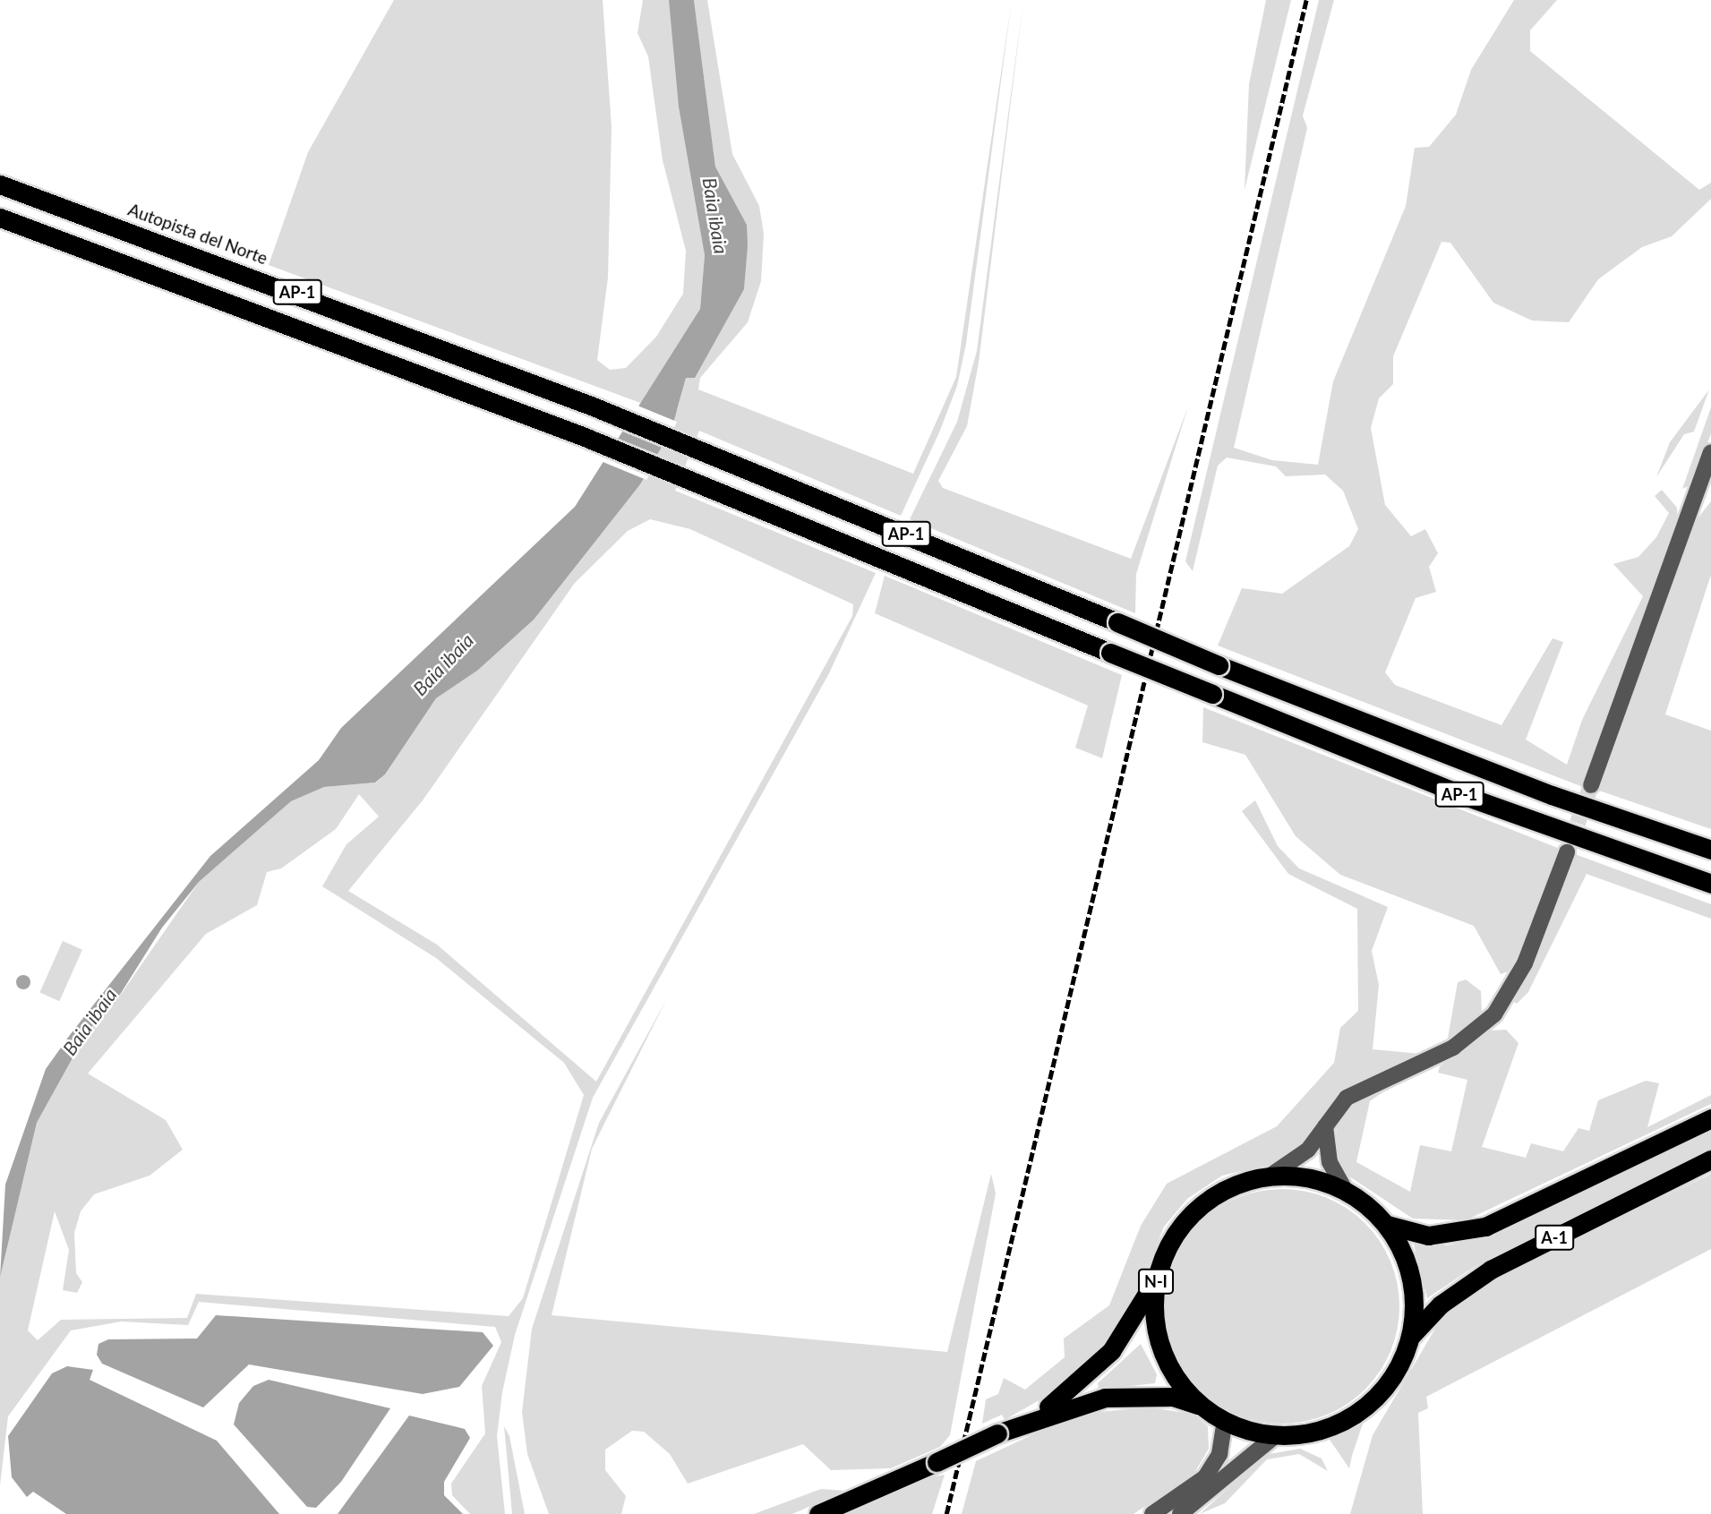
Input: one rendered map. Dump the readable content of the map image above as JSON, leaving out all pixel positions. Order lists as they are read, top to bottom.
{
  "streets": {
    "highway": [
      "Autopista del Norte",
      "AP-1",
      "A-1",
      "N-I"
    ]
  },
  "crossings": [
    ["A-1", "N-I"]
  ],
  "water": ["Baia ibaia"]
}
